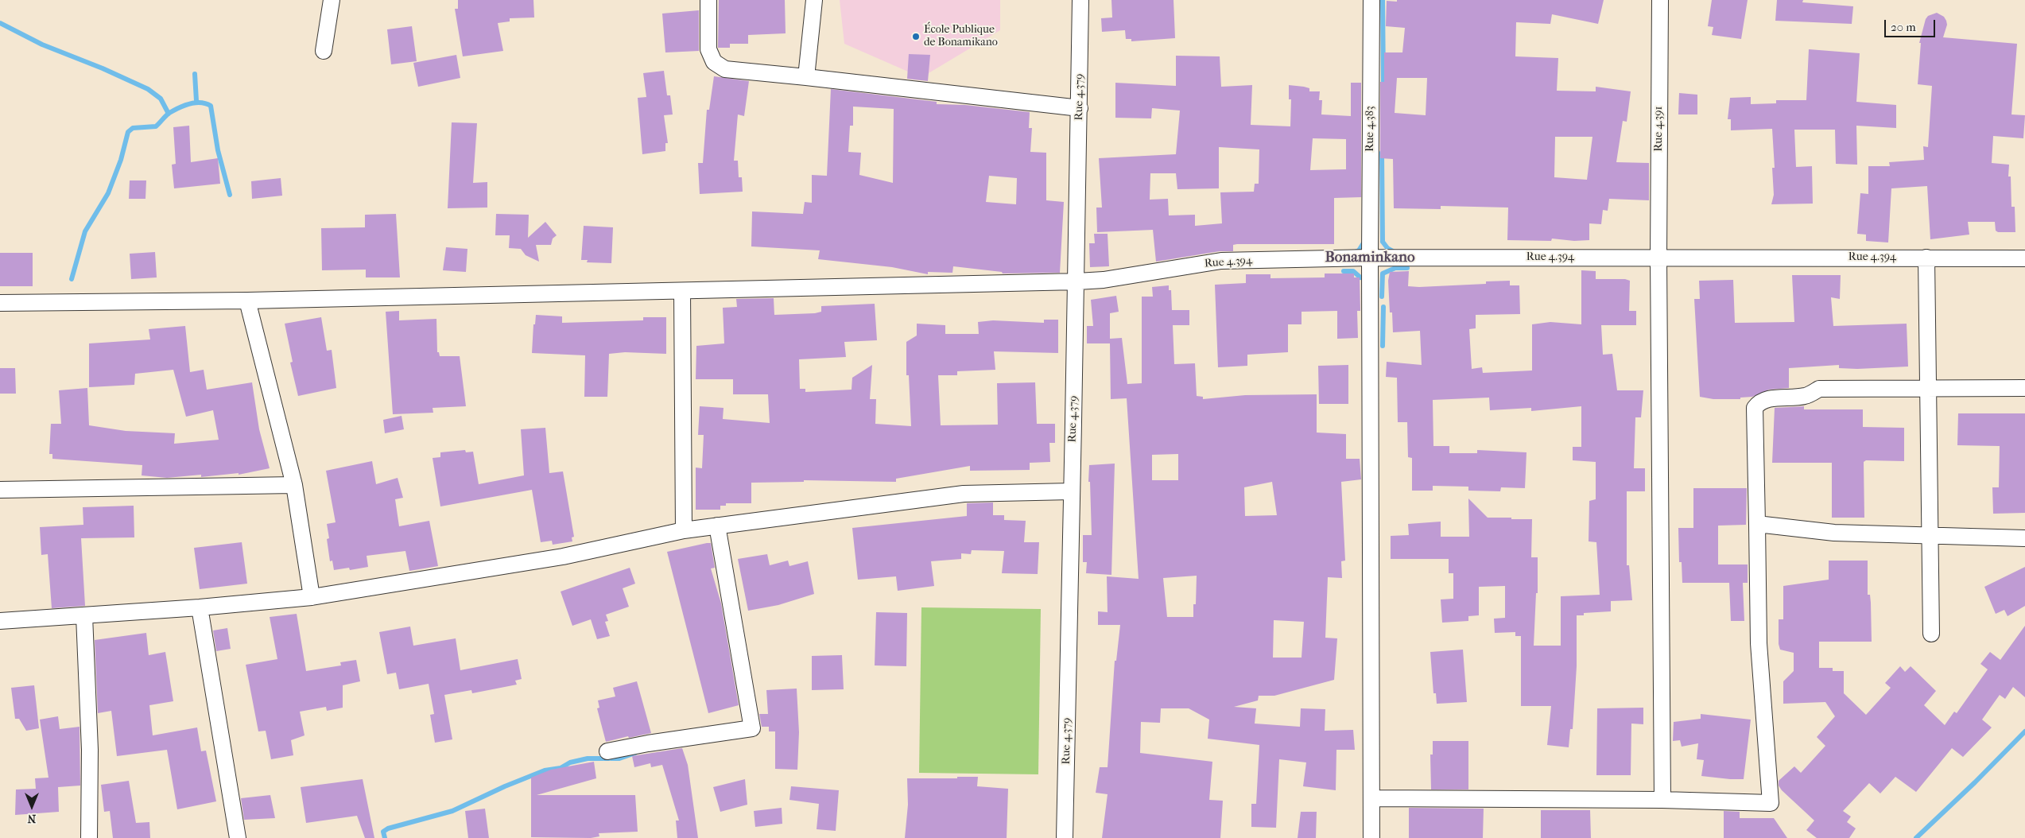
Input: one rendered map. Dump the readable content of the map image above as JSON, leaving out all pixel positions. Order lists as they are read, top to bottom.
{
  "streets": {
    "street": [
      "Rue 4.379",
      "Rue 4.383",
      "Rue 4.391",
      "Rue 4.394"
    ]
  },
  "crossings": [
    ["Rue 4.379", "Rue 4.394"],
    ["Rue 4.383", "Rue 4.394"],
    ["Rue 4.391", "Rue 4.394"]
  ],
  "districts": ["Bonaminkano"],
  "places": ["École Publique de Bonamikano"],
  "scale_bar": "20 m",
  "north": "bottom"
}
